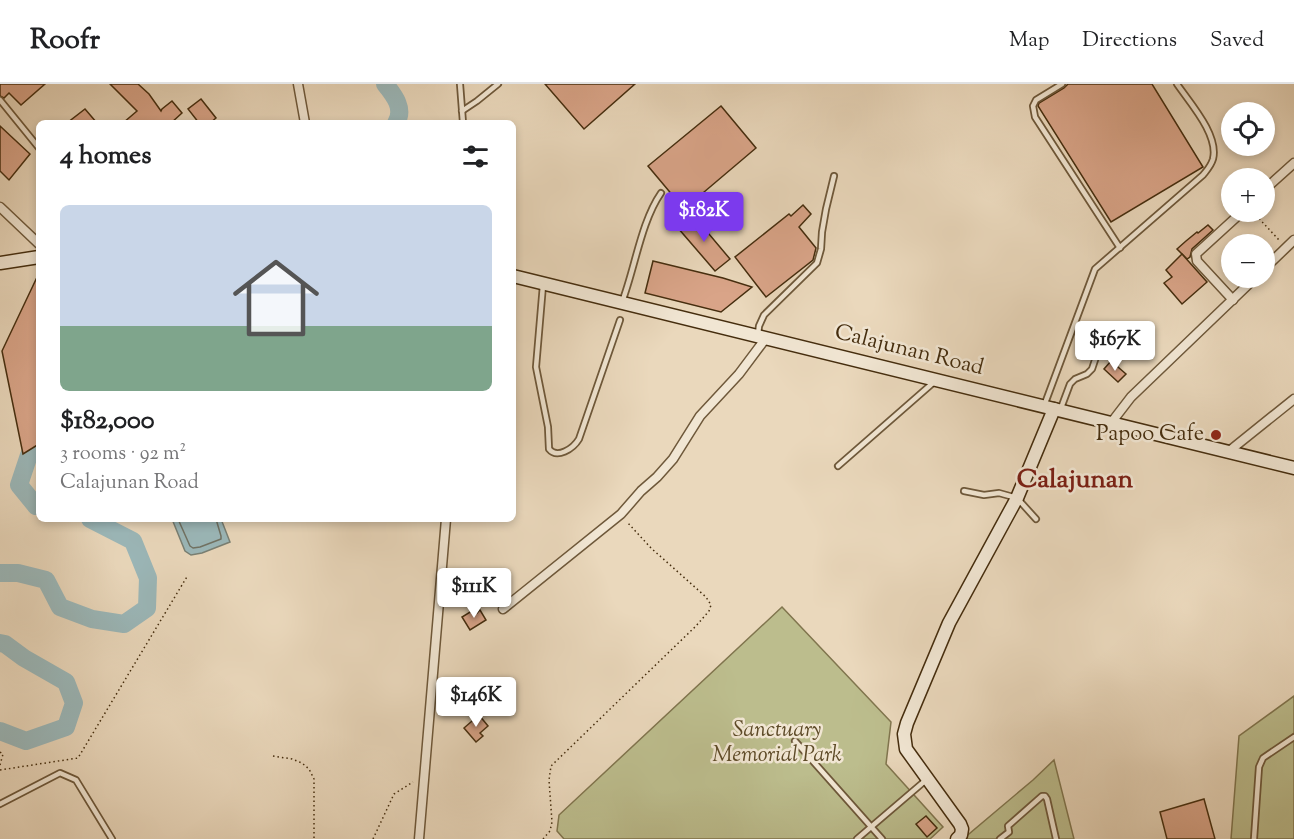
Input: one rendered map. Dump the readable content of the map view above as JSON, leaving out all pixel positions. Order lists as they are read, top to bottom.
{
  "streets": {
    "main road": ["Calajunan Road"]
  },
  "districts": ["Calajunan"],
  "parks": ["Sanctuary Memorial Park"],
  "places": ["Papoo Cafe"],
  "page": {
    "header": "Roofr",
    "nav": ["Map", "Directions", "Saved"],
    "map_buttons": ["+", "−"],
    "heading": "4 homes",
    "price": [
      "$182K",
      "$167K",
      "$111K",
      "$146K"
    ],
    "list": [
      {
        "name": "$182,000",
        "note": "3 rooms · 92 m² · Calajunan Road"
      }
    ]
  }
}
